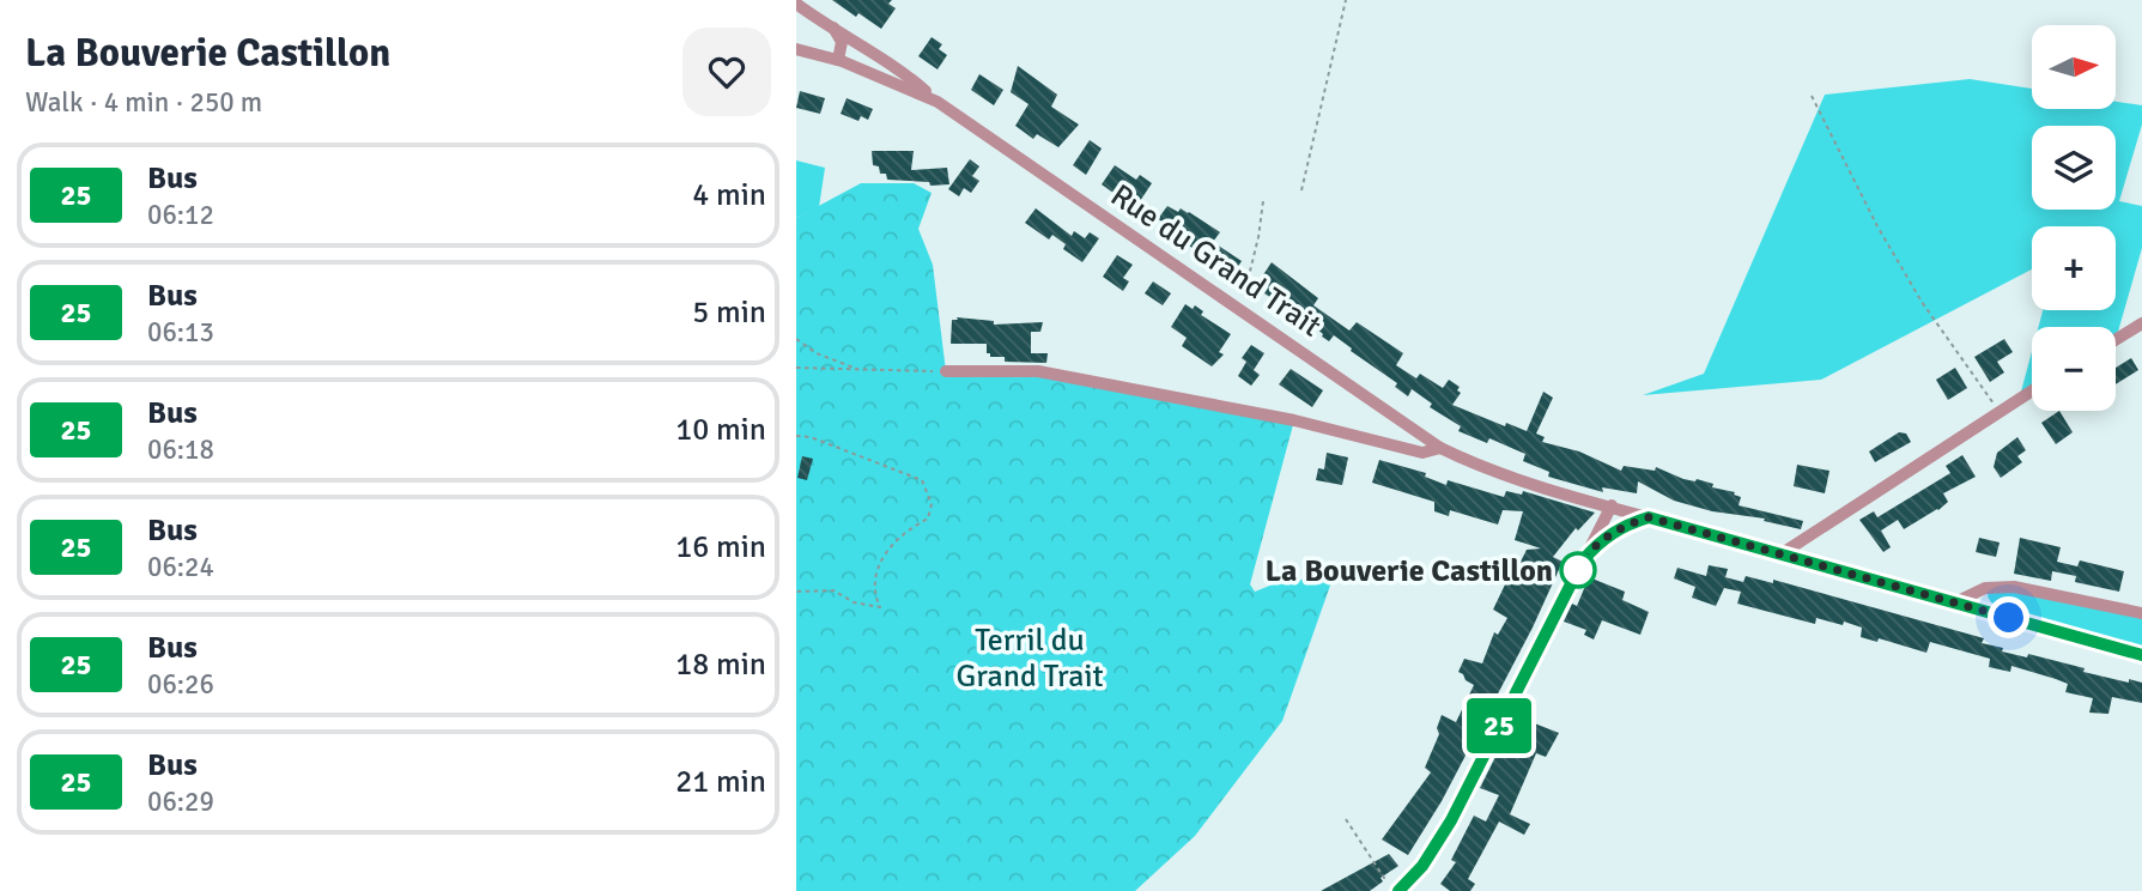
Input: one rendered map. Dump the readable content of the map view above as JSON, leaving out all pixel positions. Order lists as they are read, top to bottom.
{
  "streets": {
    "street": ["Rue du Grand Trait"]
  },
  "parks": ["Terril du Grand Trait"],
  "places": ["La Bouverie Castillon"],
  "lines": ["bus line 25"],
  "north": "right",
  "page": {
    "heading": ["La Bouverie Castillon", "Walk · 4 min · 250 m"],
    "on_map": "25",
    "map_buttons": ["+", "−"],
    "list": [
      {
        "mark": "25",
        "name": "Bus",
        "note": "06:12",
        "value": "4 min"
      },
      {
        "mark": "25",
        "name": "Bus",
        "note": "06:13",
        "value": "5 min"
      },
      {
        "mark": "25",
        "name": "Bus",
        "note": "06:18",
        "value": "10 min"
      },
      {
        "mark": "25",
        "name": "Bus",
        "note": "06:24",
        "value": "16 min"
      },
      {
        "mark": "25",
        "name": "Bus",
        "note": "06:26",
        "value": "18 min"
      },
      {
        "mark": "25",
        "name": "Bus",
        "note": "06:29",
        "value": "21 min"
      }
    ]
  }
}
